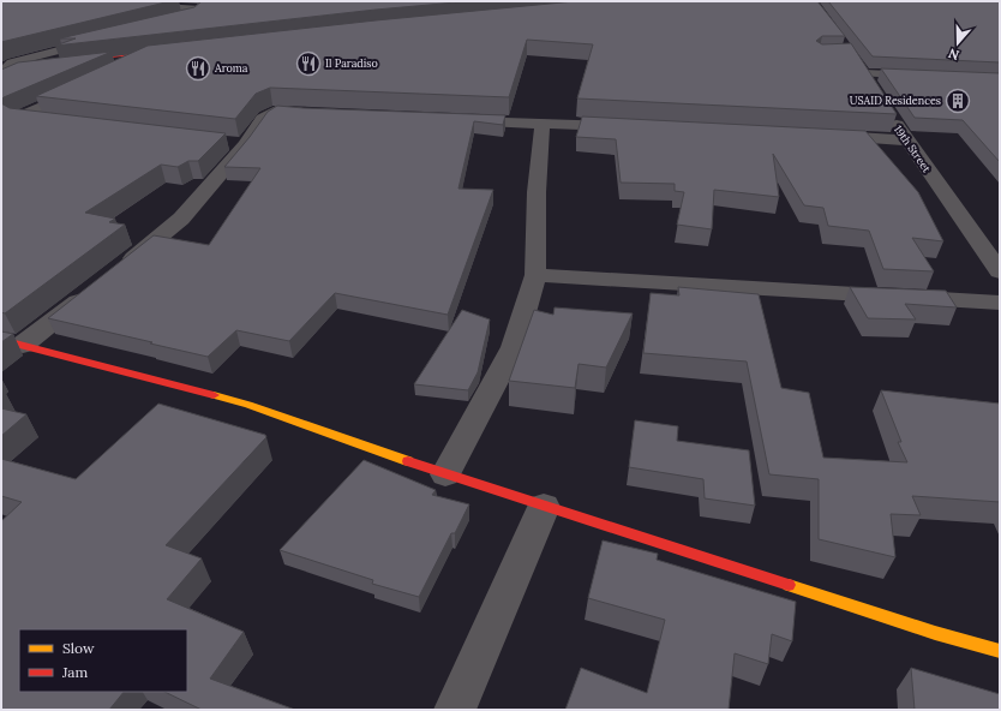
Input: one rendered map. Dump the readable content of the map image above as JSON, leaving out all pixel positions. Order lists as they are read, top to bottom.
{
  "streets": {
    "street": ["19th Street"]
  },
  "places": {
    "restaurant": ["Il Paradiso", "Aroma"],
    "building": ["USAID Residences"]
  },
  "legend": ["Slow", "Jam"],
  "north": "bottom"
}
